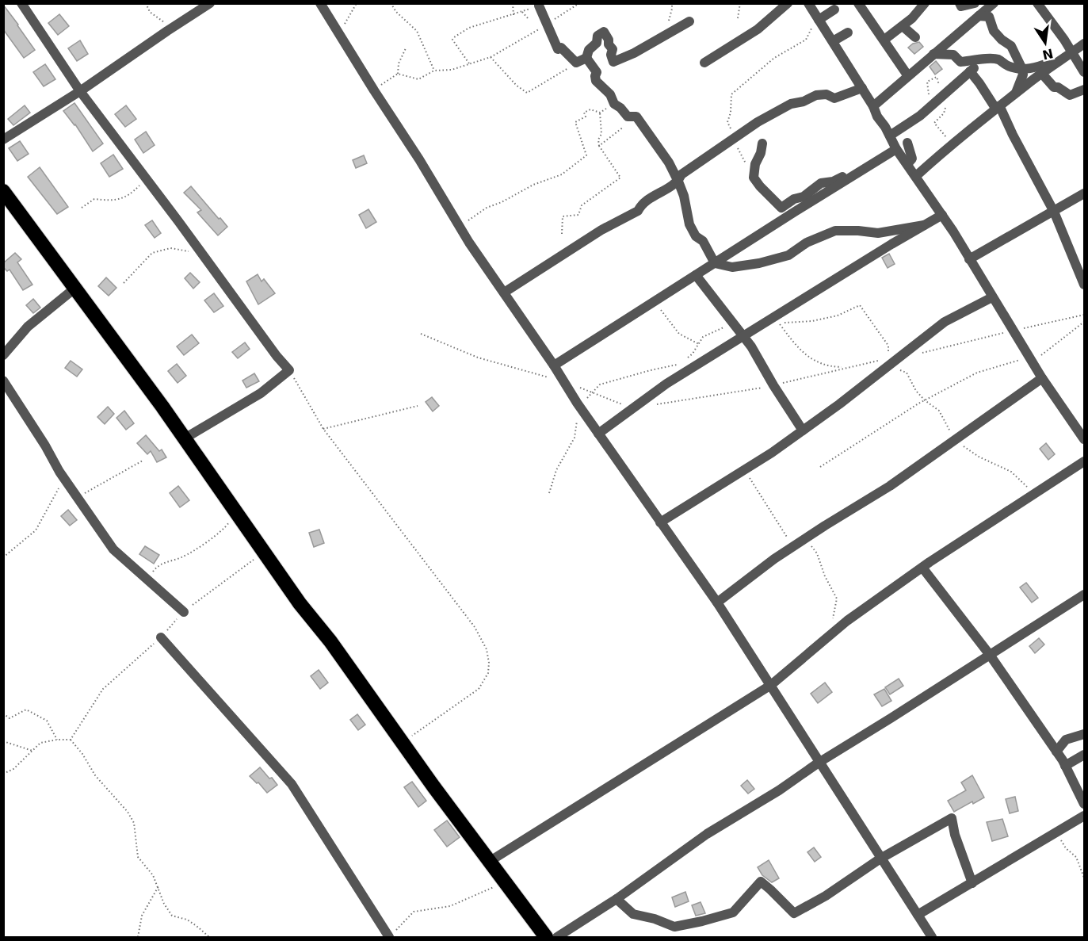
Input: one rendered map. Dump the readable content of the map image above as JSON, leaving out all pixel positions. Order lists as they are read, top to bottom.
{
  "north": "bottom"
}
